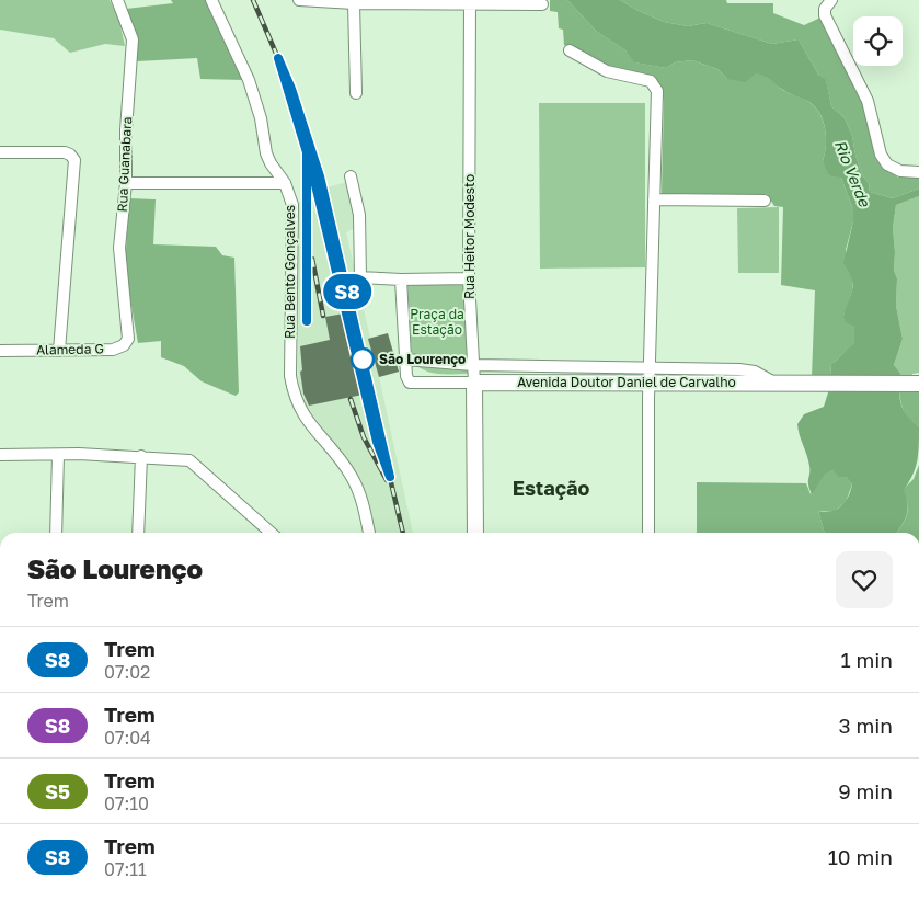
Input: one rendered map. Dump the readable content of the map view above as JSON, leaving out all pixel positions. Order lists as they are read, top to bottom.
{
  "streets": {
    "main road": ["Rua Heitor Modesto", "Avenida Doutor Daniel de Carvalho"],
    "street": ["Rua Guanabara", "Rua Bento Gonçalves", "Alameda G"]
  },
  "crossings": [
    ["Rua Guanabara", "Alameda G"],
    ["Rua Heitor Modesto", "Avenida Doutor Daniel de Carvalho"]
  ],
  "districts": ["Estação"],
  "water": ["Rio Verde"],
  "parks": ["Praça da Estação"],
  "places": ["São Lourenço"],
  "page": {
    "on_map": "S8",
    "heading": ["São Lourenço", "Trem"],
    "list": [
      {
        "mark": "S8",
        "name": "Trem",
        "note": "07:02",
        "value": "1 min"
      },
      {
        "mark": "S8",
        "name": "Trem",
        "note": "07:04",
        "value": "3 min"
      },
      {
        "mark": "S5",
        "name": "Trem",
        "note": "07:10",
        "value": "9 min"
      },
      {
        "mark": "S8",
        "name": "Trem",
        "note": "07:11",
        "value": "10 min"
      }
    ]
  }
}
